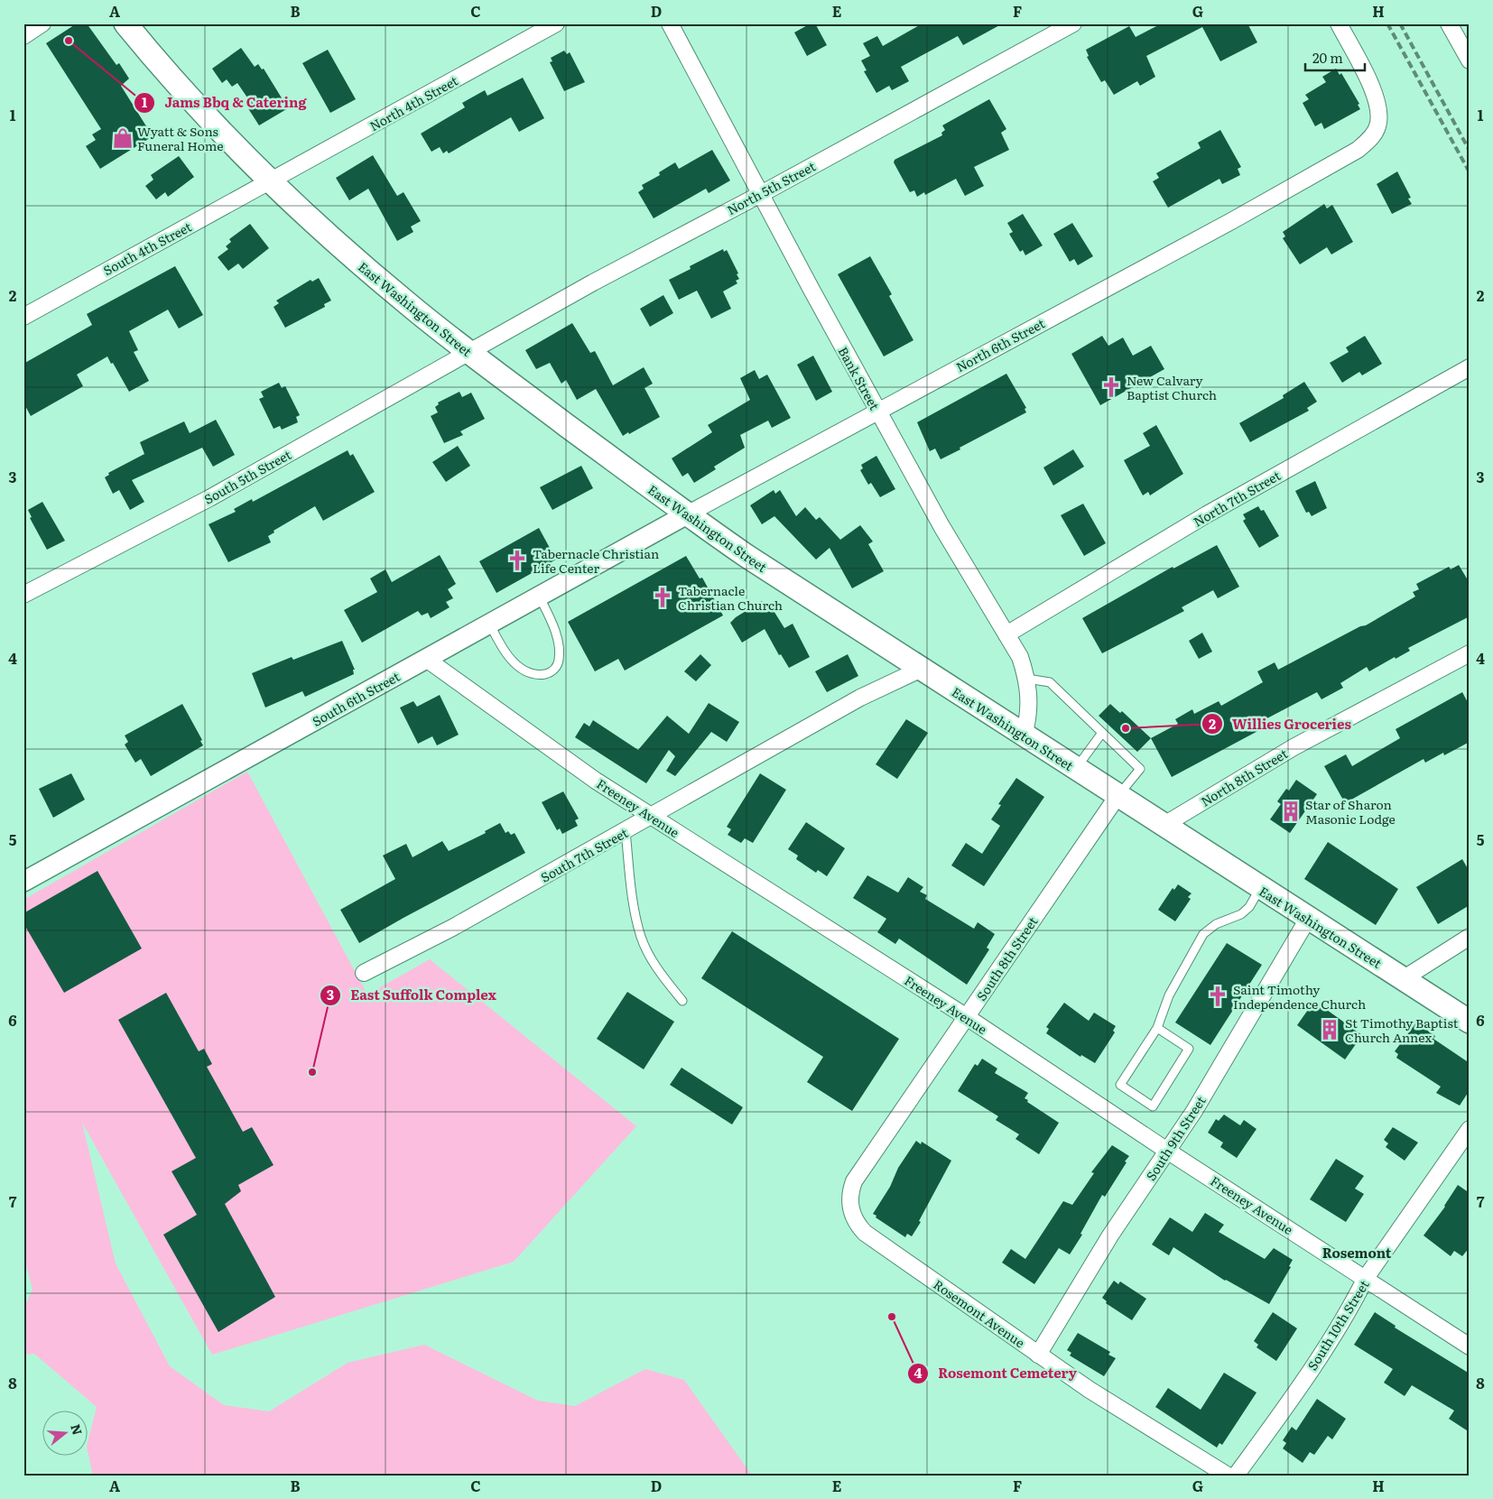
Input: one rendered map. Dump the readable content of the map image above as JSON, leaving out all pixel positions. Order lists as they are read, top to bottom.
{
  "streets": {
    "main road": ["East Washington Street"],
    "street": [
      "North 4th Street",
      "North 5th Street",
      "South 4th Street",
      "North 6th Street",
      "Bank Street",
      "South 5th Street",
      "North 7th Street",
      "South 6th Street",
      "North 8th Street",
      "Freeney Avenue",
      "South 7th Street",
      "South 8th Street",
      "South 9th Street",
      "Rosemont Avenue",
      "South 10th Street"
    ]
  },
  "crossings": [
    ["North 4th Street", "South 4th Street"],
    ["North 4th Street", "East Washington Street"],
    ["North 5th Street", "East Washington Street"],
    ["North 5th Street", "Bank Street"],
    ["North 5th Street", "South 5th Street"],
    ["South 4th Street", "East Washington Street"],
    ["East Washington Street", "North 6th Street"],
    ["East Washington Street", "Bank Street"],
    ["East Washington Street", "South 5th Street"],
    ["East Washington Street", "South 6th Street"],
    ["East Washington Street", "North 8th Street"],
    ["East Washington Street", "South 7th Street"],
    ["East Washington Street", "South 8th Street"],
    ["East Washington Street", "South 9th Street"],
    ["North 6th Street", "Bank Street"],
    ["North 6th Street", "South 6th Street"],
    ["Bank Street", "North 7th Street"],
    ["South 6th Street", "Freeney Avenue"],
    ["Freeney Avenue", "South 7th Street"],
    ["Freeney Avenue", "South 8th Street"],
    ["Freeney Avenue", "South 9th Street"],
    ["Freeney Avenue", "South 10th Street"],
    ["South 8th Street", "Rosemont Avenue"],
    ["South 9th Street", "Rosemont Avenue"]
  ],
  "districts": ["Rosemont"],
  "places": {
    "other": [
      "Jams Bbq & Catering",
      "Willies Groceries",
      "East Suffolk Complex",
      "Rosemont Cemetery"
    ],
    "shop": ["Wyatt & Sons Funeral Home"],
    "church": [
      "New Calvary Baptist Church",
      "Tabernacle Christian Life Center",
      "Tabernacle Christian Church",
      "Saint Timothy Independence Church"
    ],
    "building": ["Star of Sharon Masonic Lodge", "St Timothy Baptist Church Annex"]
  },
  "scale_bar": "20 m",
  "north": "right",
  "grid": {
    "columns": [
      "A",
      "B",
      "C",
      "D",
      "E",
      "F",
      "G",
      "H"
    ],
    "rows": [
      "1",
      "2",
      "3",
      "4",
      "5",
      "6",
      "7",
      "8"
    ]
  }
}
